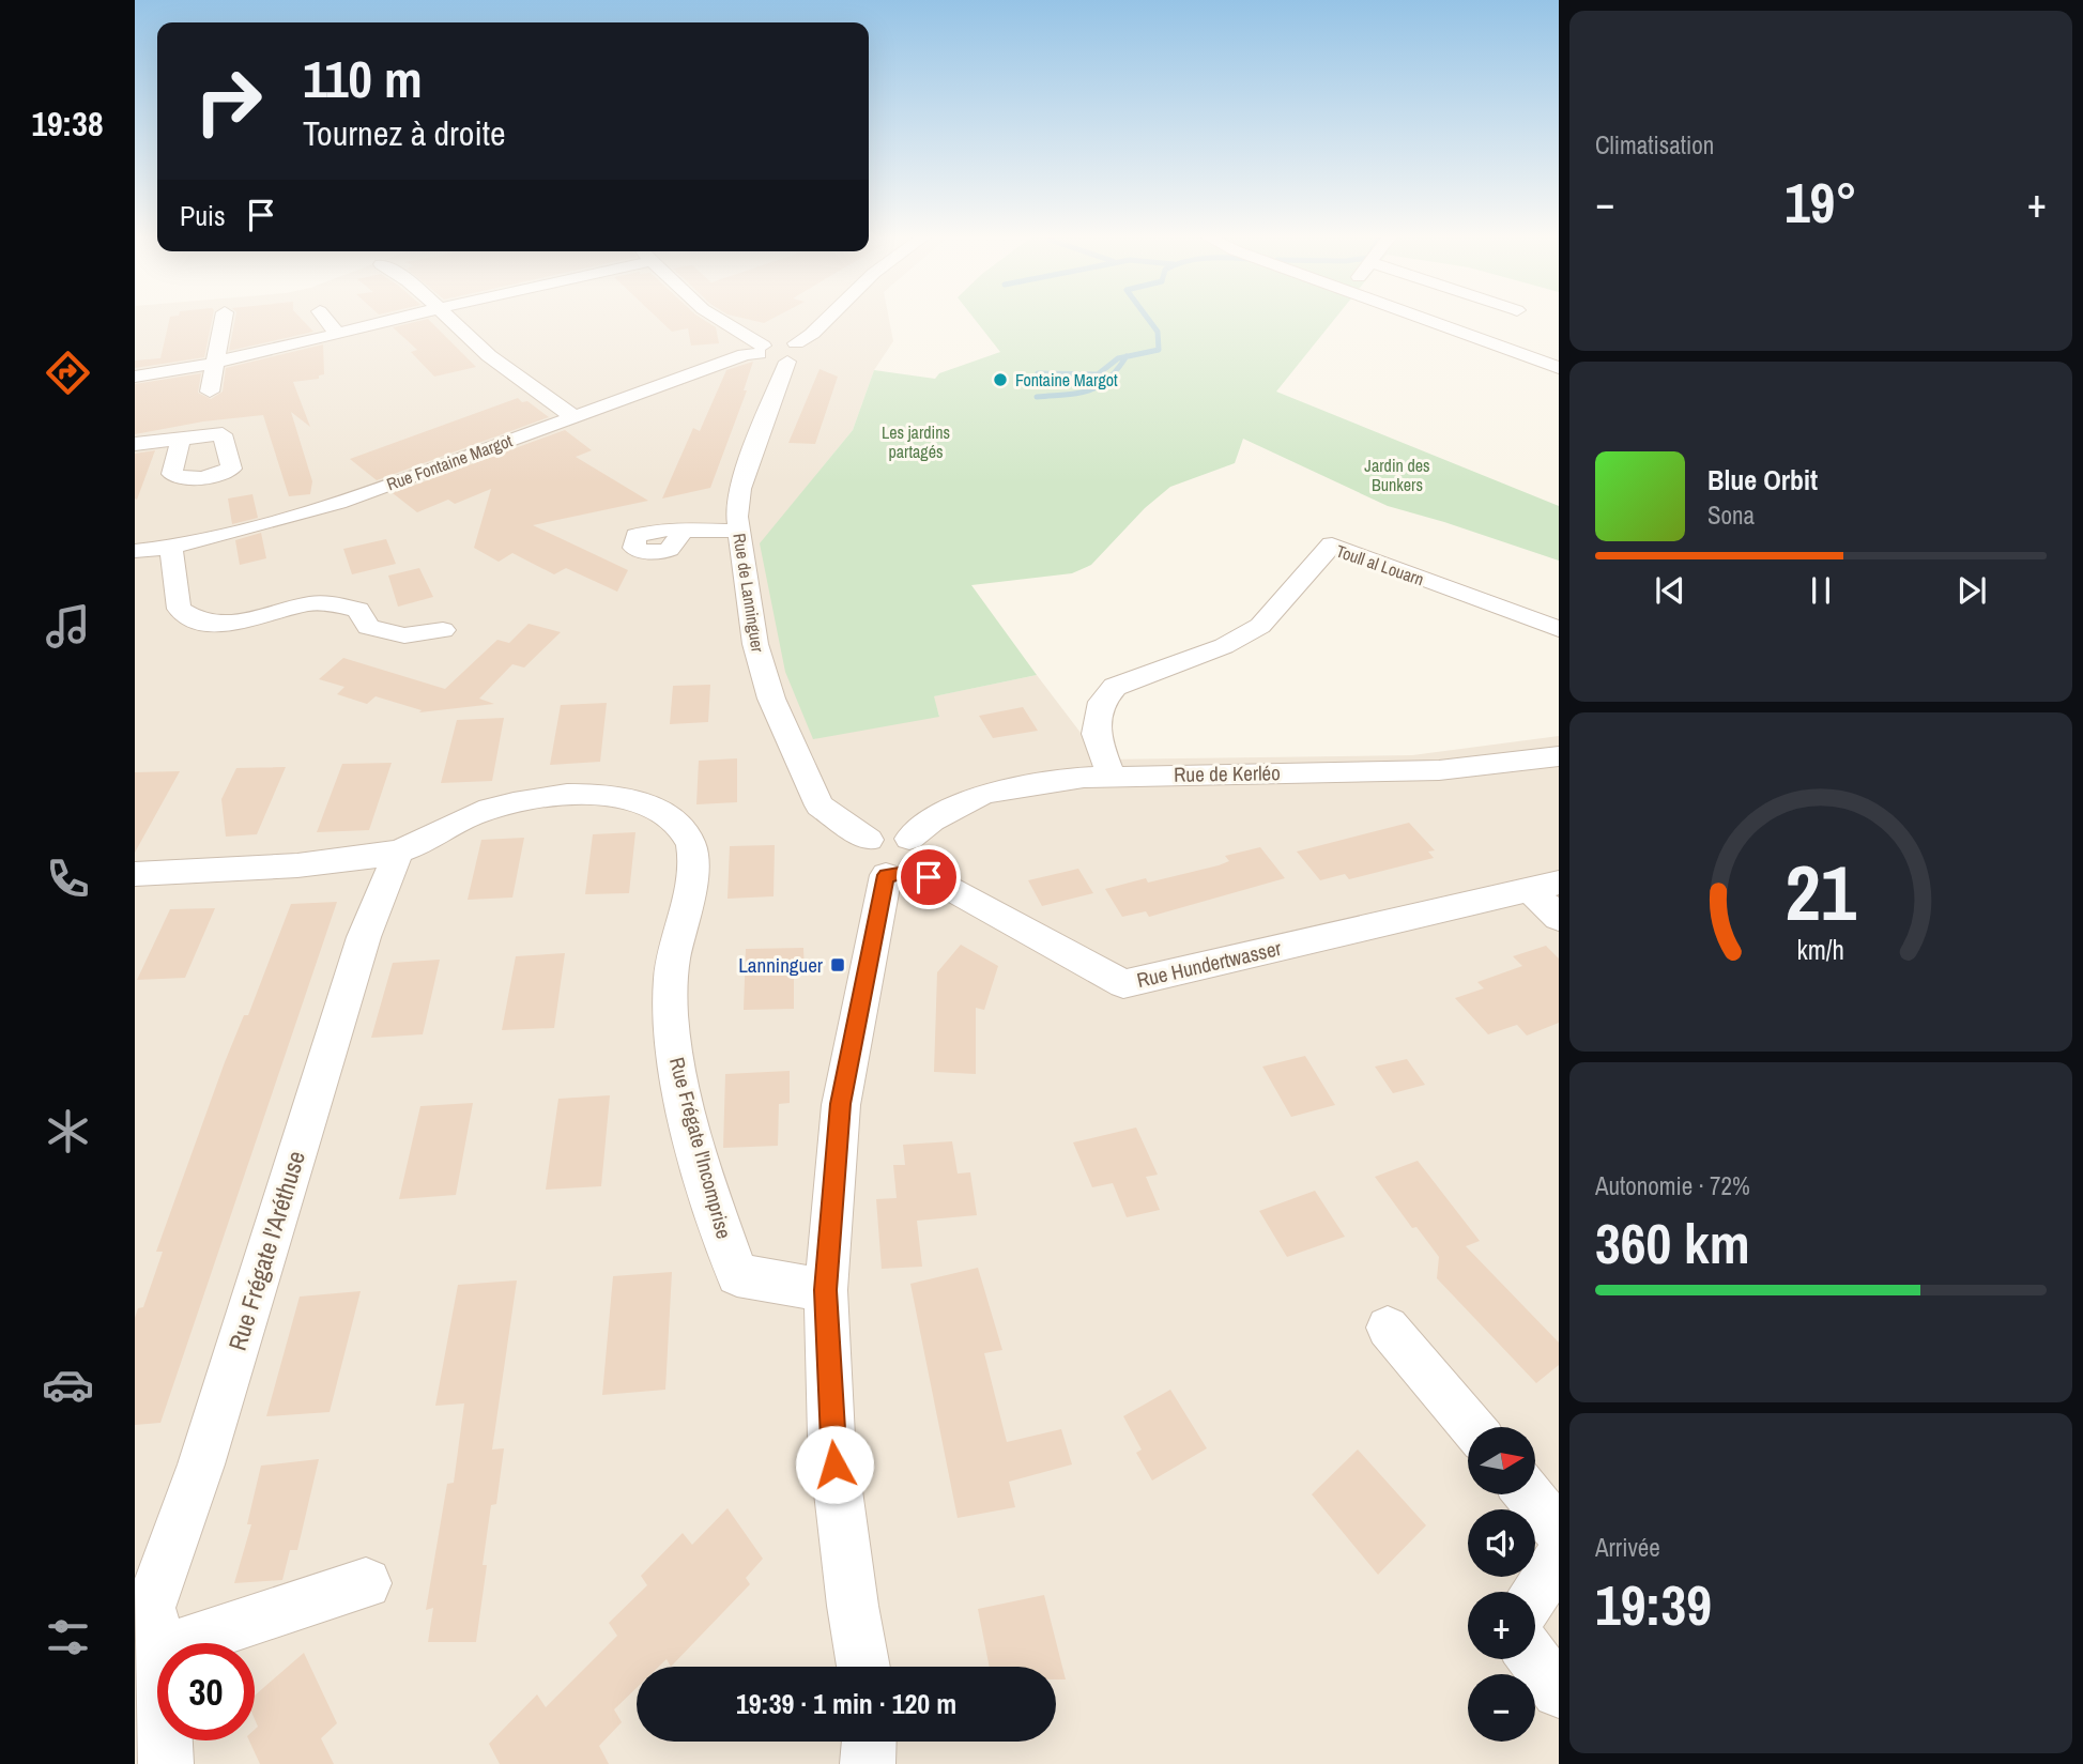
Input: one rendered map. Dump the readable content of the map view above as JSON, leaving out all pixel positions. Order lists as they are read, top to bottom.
{
  "streets": {
    "street": [
      "Rue Fontaine Margot",
      "Toull al Louarn",
      "Rue de Lanninguer",
      "Rue de Kerléo",
      "Rue Hundertwasser",
      "Rue Frégate l'Incomprise",
      "Rue Frégate l'Aréthuse"
    ]
  },
  "crossings": [
    ["Rue Fontaine Margot", "Rue de Lanninguer"],
    ["Toull al Louarn", "Rue de Kerléo"],
    ["Rue de Lanninguer", "Rue de Kerléo"],
    ["Rue de Lanninguer", "Rue Hundertwasser"],
    ["Rue de Kerléo", "Rue Hundertwasser"],
    ["Rue Frégate l'Incomprise", "Rue Frégate l'Aréthuse"]
  ],
  "parks": ["Les jardins partagés", "Jardin des Bunkers"],
  "places": {
    "other": ["Fontaine Margot"],
    "transit": ["Lanninguer"]
  },
  "north": "right",
  "page": {
    "tabs": "19:38",
    "tile": [
      "Climatisation",
      ["Autonomie · 72%", "360 km"],
      ["Arrivée", "19:39"]
    ],
    "turn": ["110 m", "Tournez à droite"],
    "heat": ["−", "19°", "+"],
    "then": "Puis",
    "song": ["Blue Orbit", "Sona"],
    "map_buttons": ["+", "−"],
    "limit": "30",
    "trip": "19:39 · 1 min · 120 m",
    "gauge": ["21", "km/h"]
  }
}
